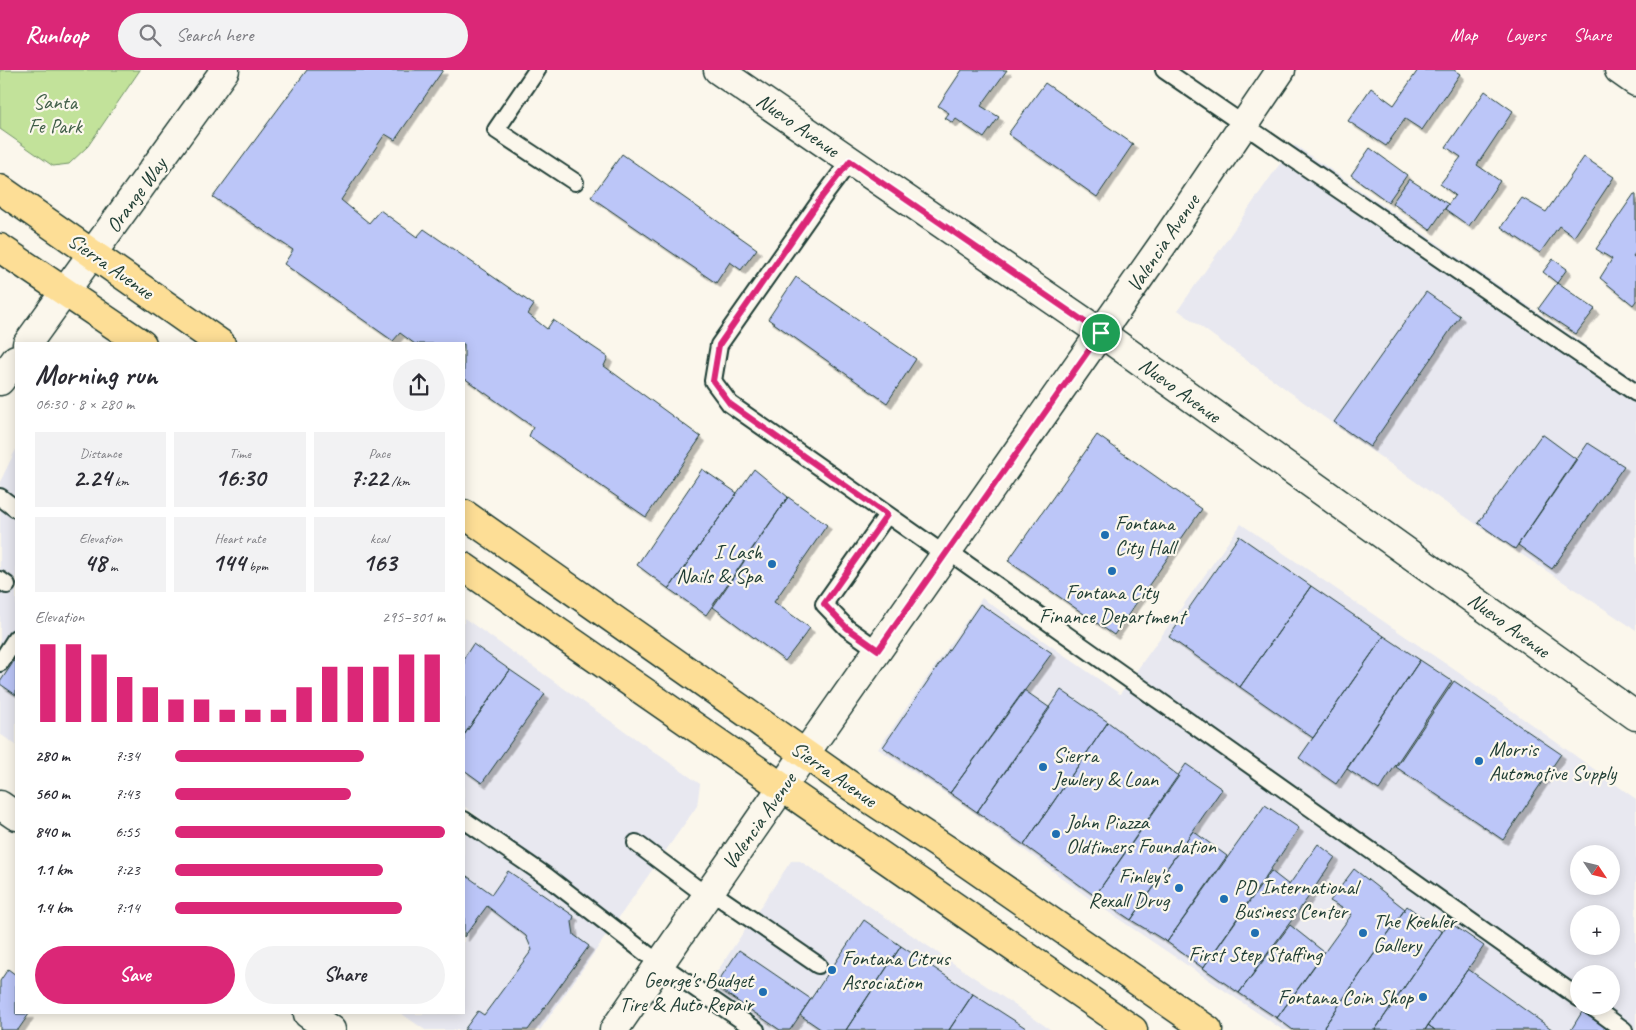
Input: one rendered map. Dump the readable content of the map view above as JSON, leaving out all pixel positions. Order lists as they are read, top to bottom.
{
  "streets": {
    "main road": ["Sierra Avenue"],
    "street": ["Nuevo Avenue", "Orange Way", "Valencia Avenue"]
  },
  "crossings": [
    ["Nuevo Avenue", "Valencia Avenue"],
    ["Orange Way", "Sierra Avenue"],
    ["Valencia Avenue", "Sierra Avenue"]
  ],
  "parks": ["Santa Fe Park"],
  "places": [
    "Fontana City Hall",
    "I Lash Nails & Spa",
    "Fontana City Finance Department",
    "Morris Automotive Supply",
    "Sierra Jewlery & Loan",
    "John Piazza Oldtimers Foundation",
    "Finley's Rexall Drug",
    "PD International Business Center",
    "First Step Staffing",
    "The Koehler Gallery",
    "Fontana Citrus Association",
    "George's Budget Tire & Auto Repair",
    "Fontana Coin Shop"
  ],
  "north": "bottom right",
  "page": {
    "header": "Runloop",
    "search": "Search here",
    "nav": ["Map", "Layers", "Share"],
    "heading": ["Morning run", "06:30 · 8 × 280 m"],
    "stats": [
      ["Distance", "2.24 km"],
      ["Time", "16:30"],
      ["Pace", "7:22 /km"],
      ["Elevation", "48 m"],
      ["Heart rate", "144 bpm"],
      ["kcal", "163"]
    ],
    "chart": ["Elevation", "295–301 m"],
    "list": [
      {
        "name": "280 m",
        "note": "7:34"
      },
      {
        "name": "560 m",
        "note": "7:43"
      },
      {
        "name": "840 m",
        "note": "6:55"
      },
      {
        "name": "1.1 km",
        "note": "7:23"
      },
      {
        "name": "1.4 km",
        "note": "7:14"
      }
    ],
    "map_buttons": ["+", "−"],
    "buttons": ["Save", "Share"]
  }
}
